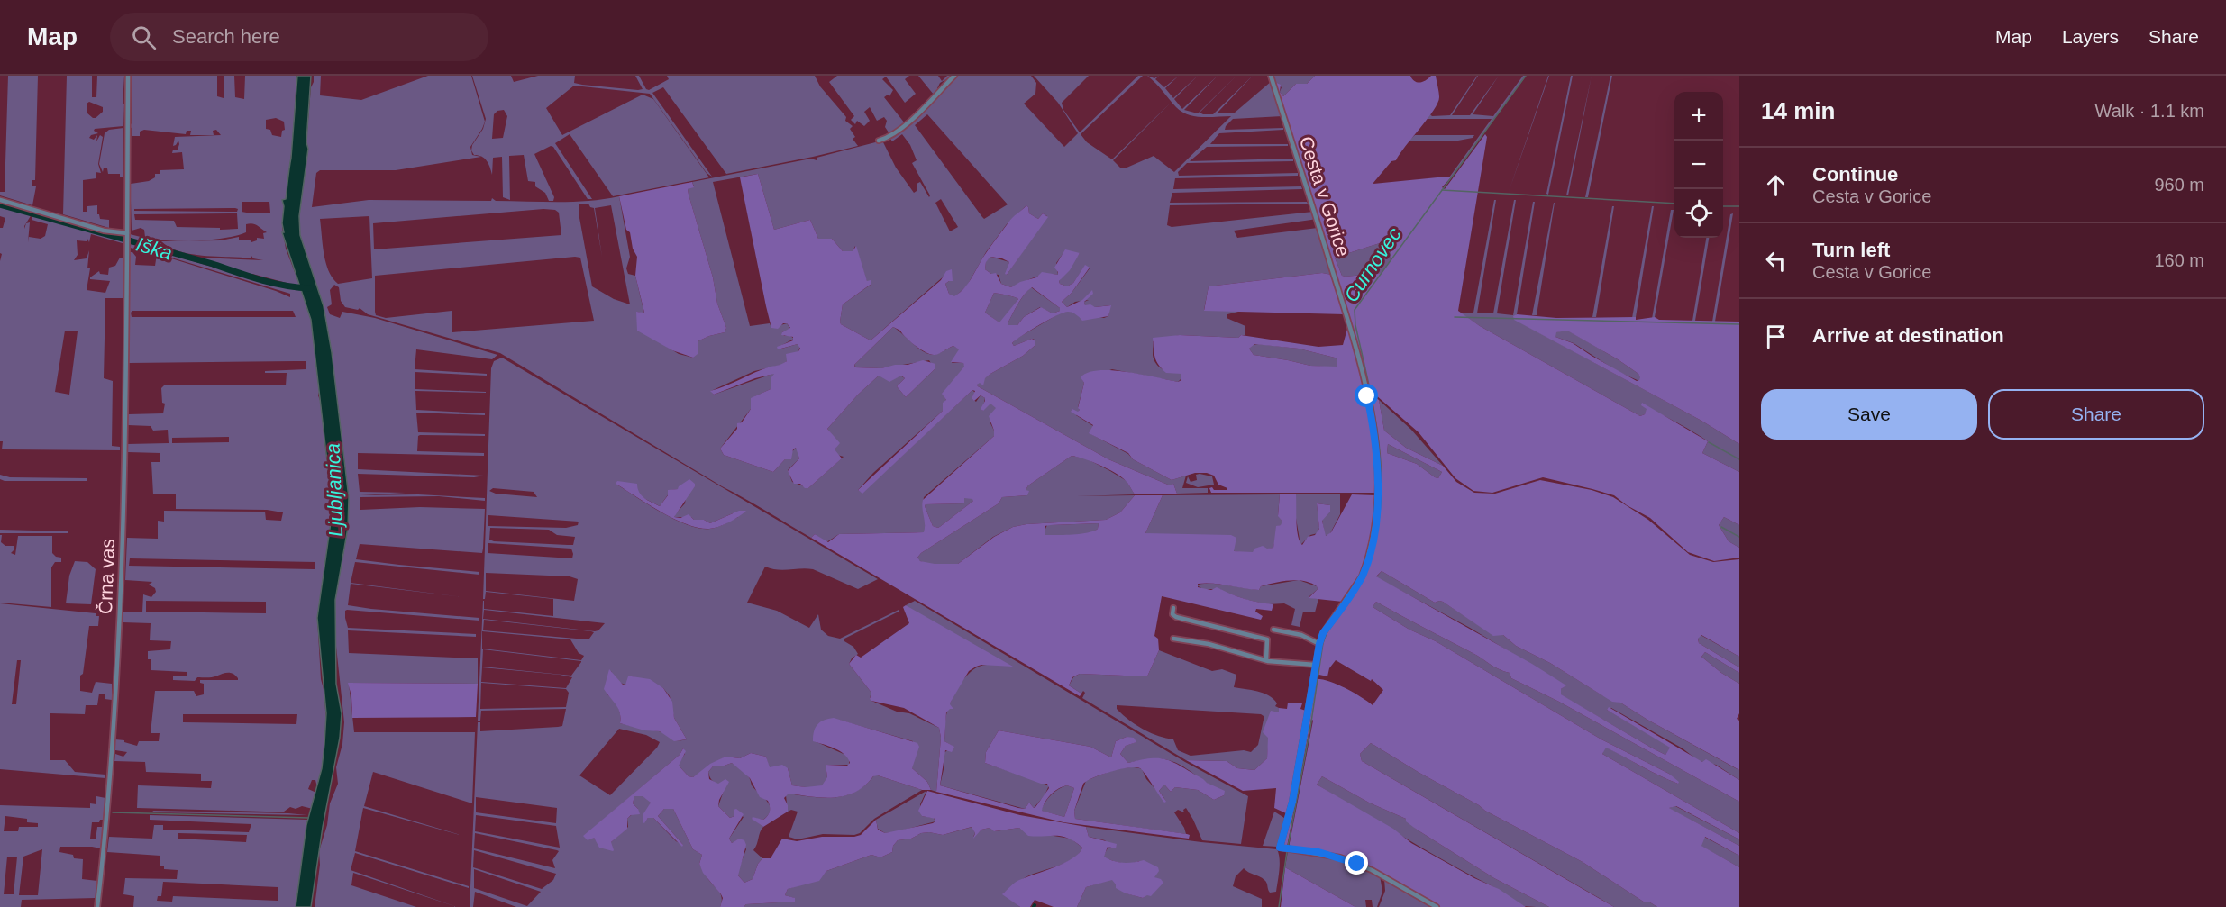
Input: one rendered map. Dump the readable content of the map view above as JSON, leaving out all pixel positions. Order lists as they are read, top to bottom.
{
  "streets": {
    "street": ["Cesta v Gorice", "Črna vas"]
  },
  "water": ["Iška", "Curnovec", "Ljubljanica"],
  "page": {
    "header": "Map",
    "search": "Search here",
    "nav": ["Map", "Layers", "Share"],
    "heading": ["14 min", "Walk · 1.1 km"],
    "map_buttons": ["+", "−"],
    "list": [
      ["Continue", "Cesta v Gorice", "960 m"],
      ["Turn left", "Cesta v Gorice", "160 m"],
      "Arrive at destination"
    ],
    "buttons": ["Save", "Share"]
  }
}
